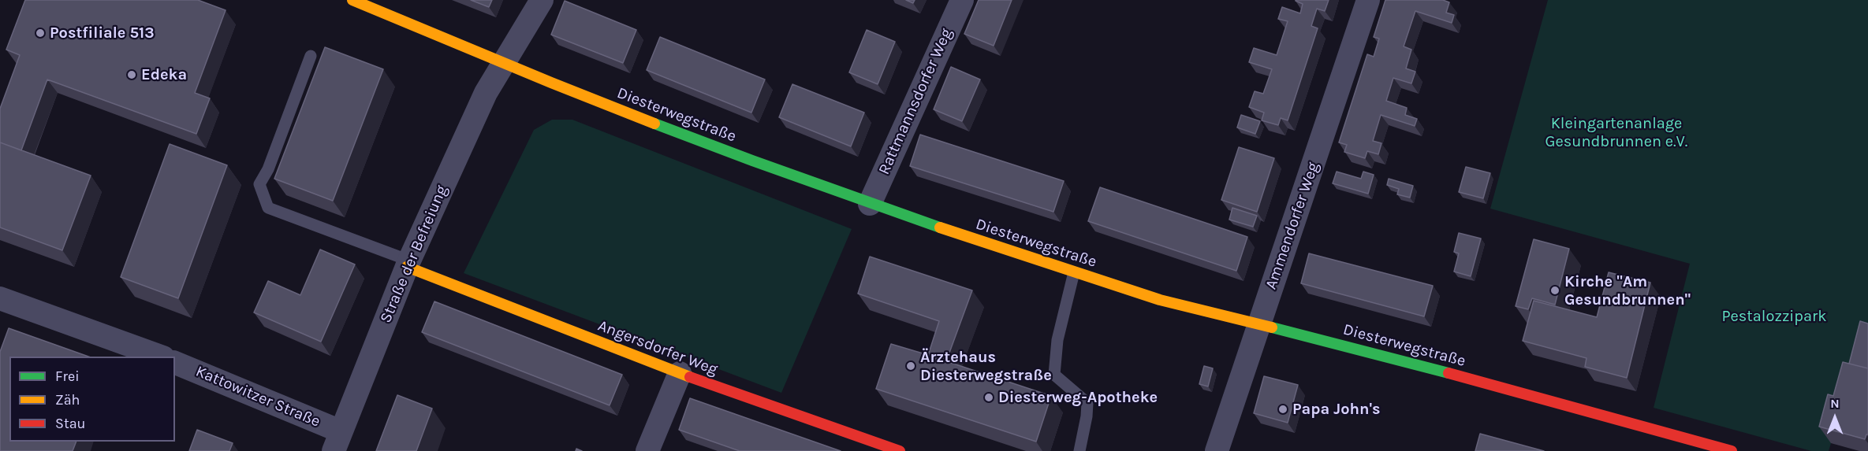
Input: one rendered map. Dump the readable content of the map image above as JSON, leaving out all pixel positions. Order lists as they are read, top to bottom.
{
  "streets": {
    "street": [
      "Rattmannsdorfer Weg",
      "Diesterwegstraße",
      "Ammendorfer Weg",
      "Straße der Befreiung",
      "Angersdorfer Weg",
      "Kattowitzer Straße"
    ]
  },
  "crossings": [
    ["Rattmannsdorfer Weg", "Diesterwegstraße"],
    ["Diesterwegstraße", "Ammendorfer Weg"],
    ["Diesterwegstraße", "Straße der Befreiung"],
    ["Straße der Befreiung", "Angersdorfer Weg"],
    ["Straße der Befreiung", "Kattowitzer Straße"]
  ],
  "parks": ["Kleingartenanlage Gesundbrunnen e.V.", "Pestalozzipark"],
  "places": [
    "Postfiliale 513",
    "Edeka",
    "Kirche \"Am Gesundbrunnen\"",
    "Ärztehaus Diesterwegstraße",
    "Diesterweg-Apotheke",
    "Papa John's"
  ],
  "legend": ["Frei", "Zäh", "Stau"],
  "north": "top"
}
